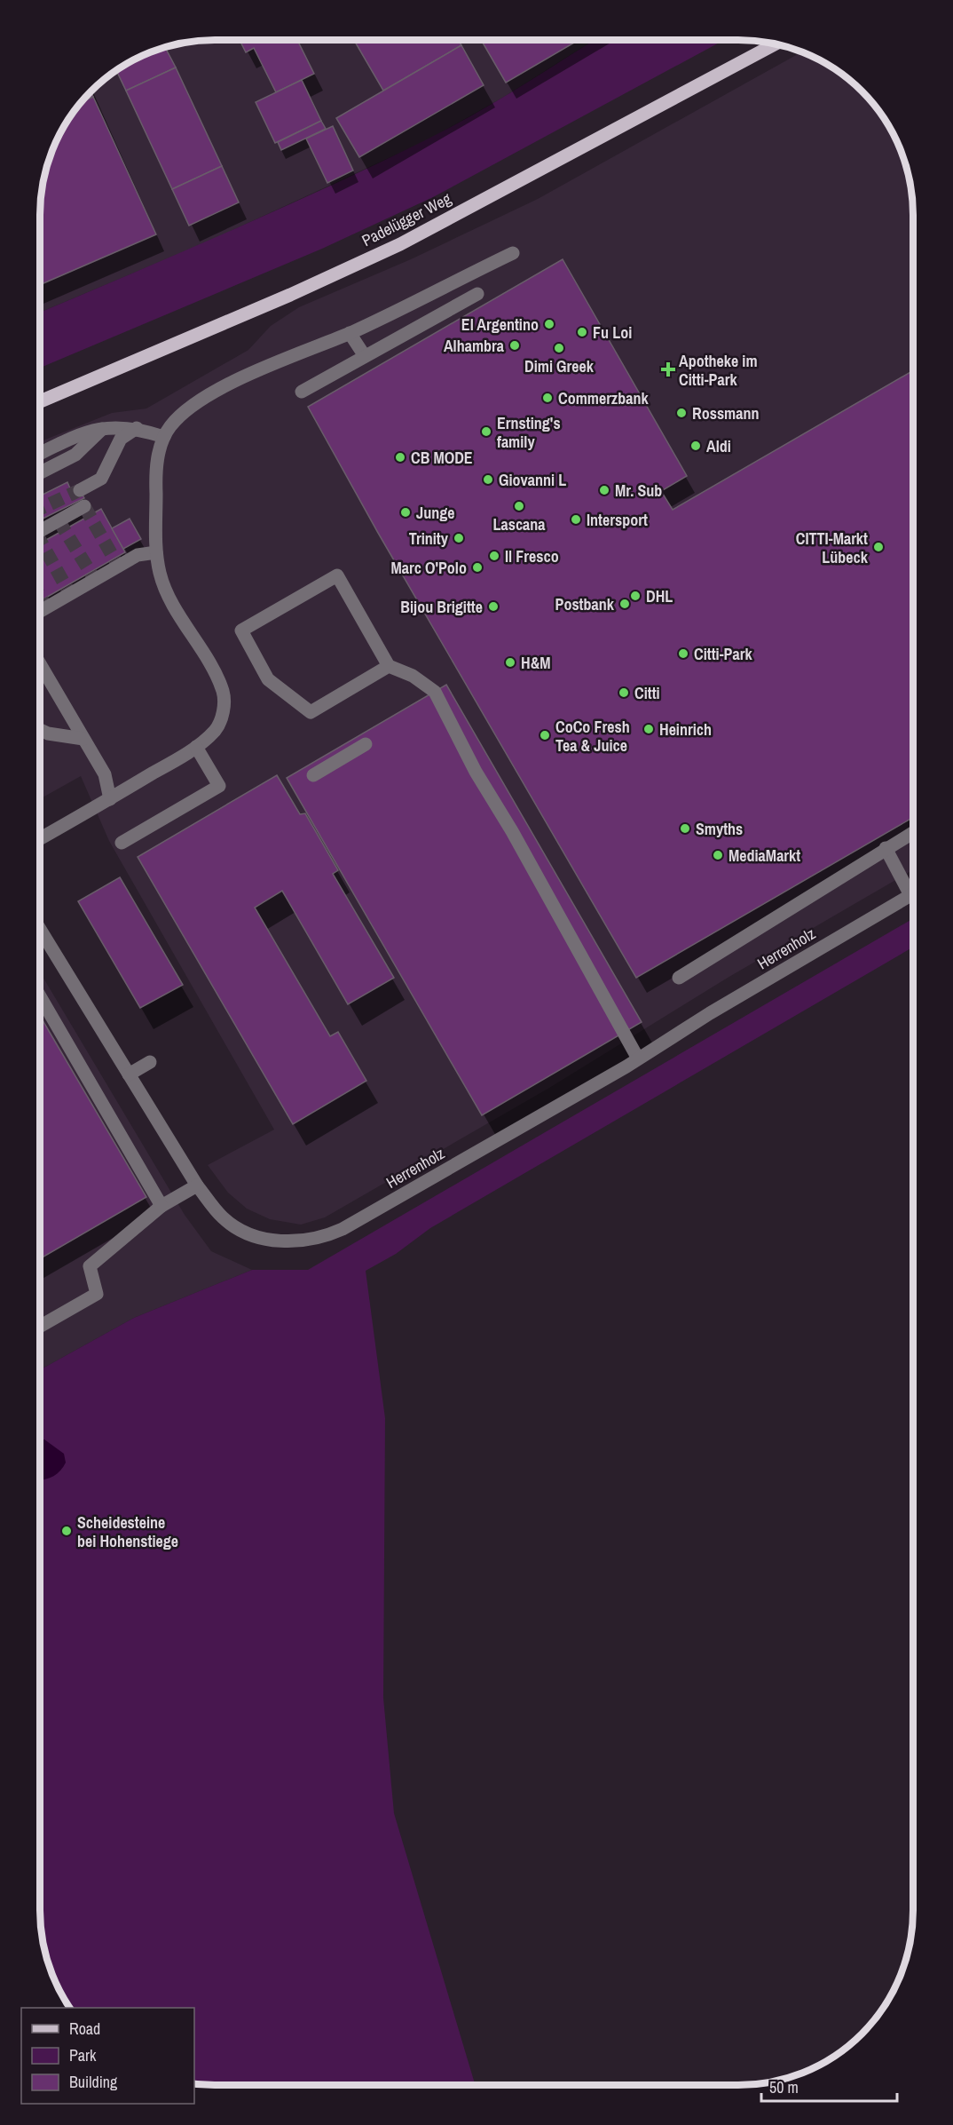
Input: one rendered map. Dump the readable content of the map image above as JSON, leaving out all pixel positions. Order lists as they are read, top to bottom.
{
  "streets": {
    "main road": ["Padelügger Weg"],
    "street": ["Herrenholz"]
  },
  "places": {
    "other": [
      "El Argentino",
      "Fu Loi",
      "Alhambra",
      "Dimi Greek",
      "Commerzbank",
      "Rossmann",
      "Ernsting's family",
      "Aldi",
      "CB MODE",
      "Giovanni L",
      "Mr. Sub",
      "Lascana",
      "Junge",
      "Intersport",
      "Trinity",
      "CITTI-Markt Lübeck",
      "Il Fresco",
      "Marc O'Polo",
      "DHL",
      "Postbank",
      "Bijou Brigitte",
      "Citti-Park",
      "H&M",
      "Citti",
      "Heinrich",
      "CoCo Fresh Tea & Juice",
      "Smyths",
      "MediaMarkt",
      "Scheidesteine bei Hohenstiege"
    ],
    "health": ["Apotheke im Citti-Park"]
  },
  "legend": ["Road", "Park", "Building"],
  "scale_bar": "50 m"
}
